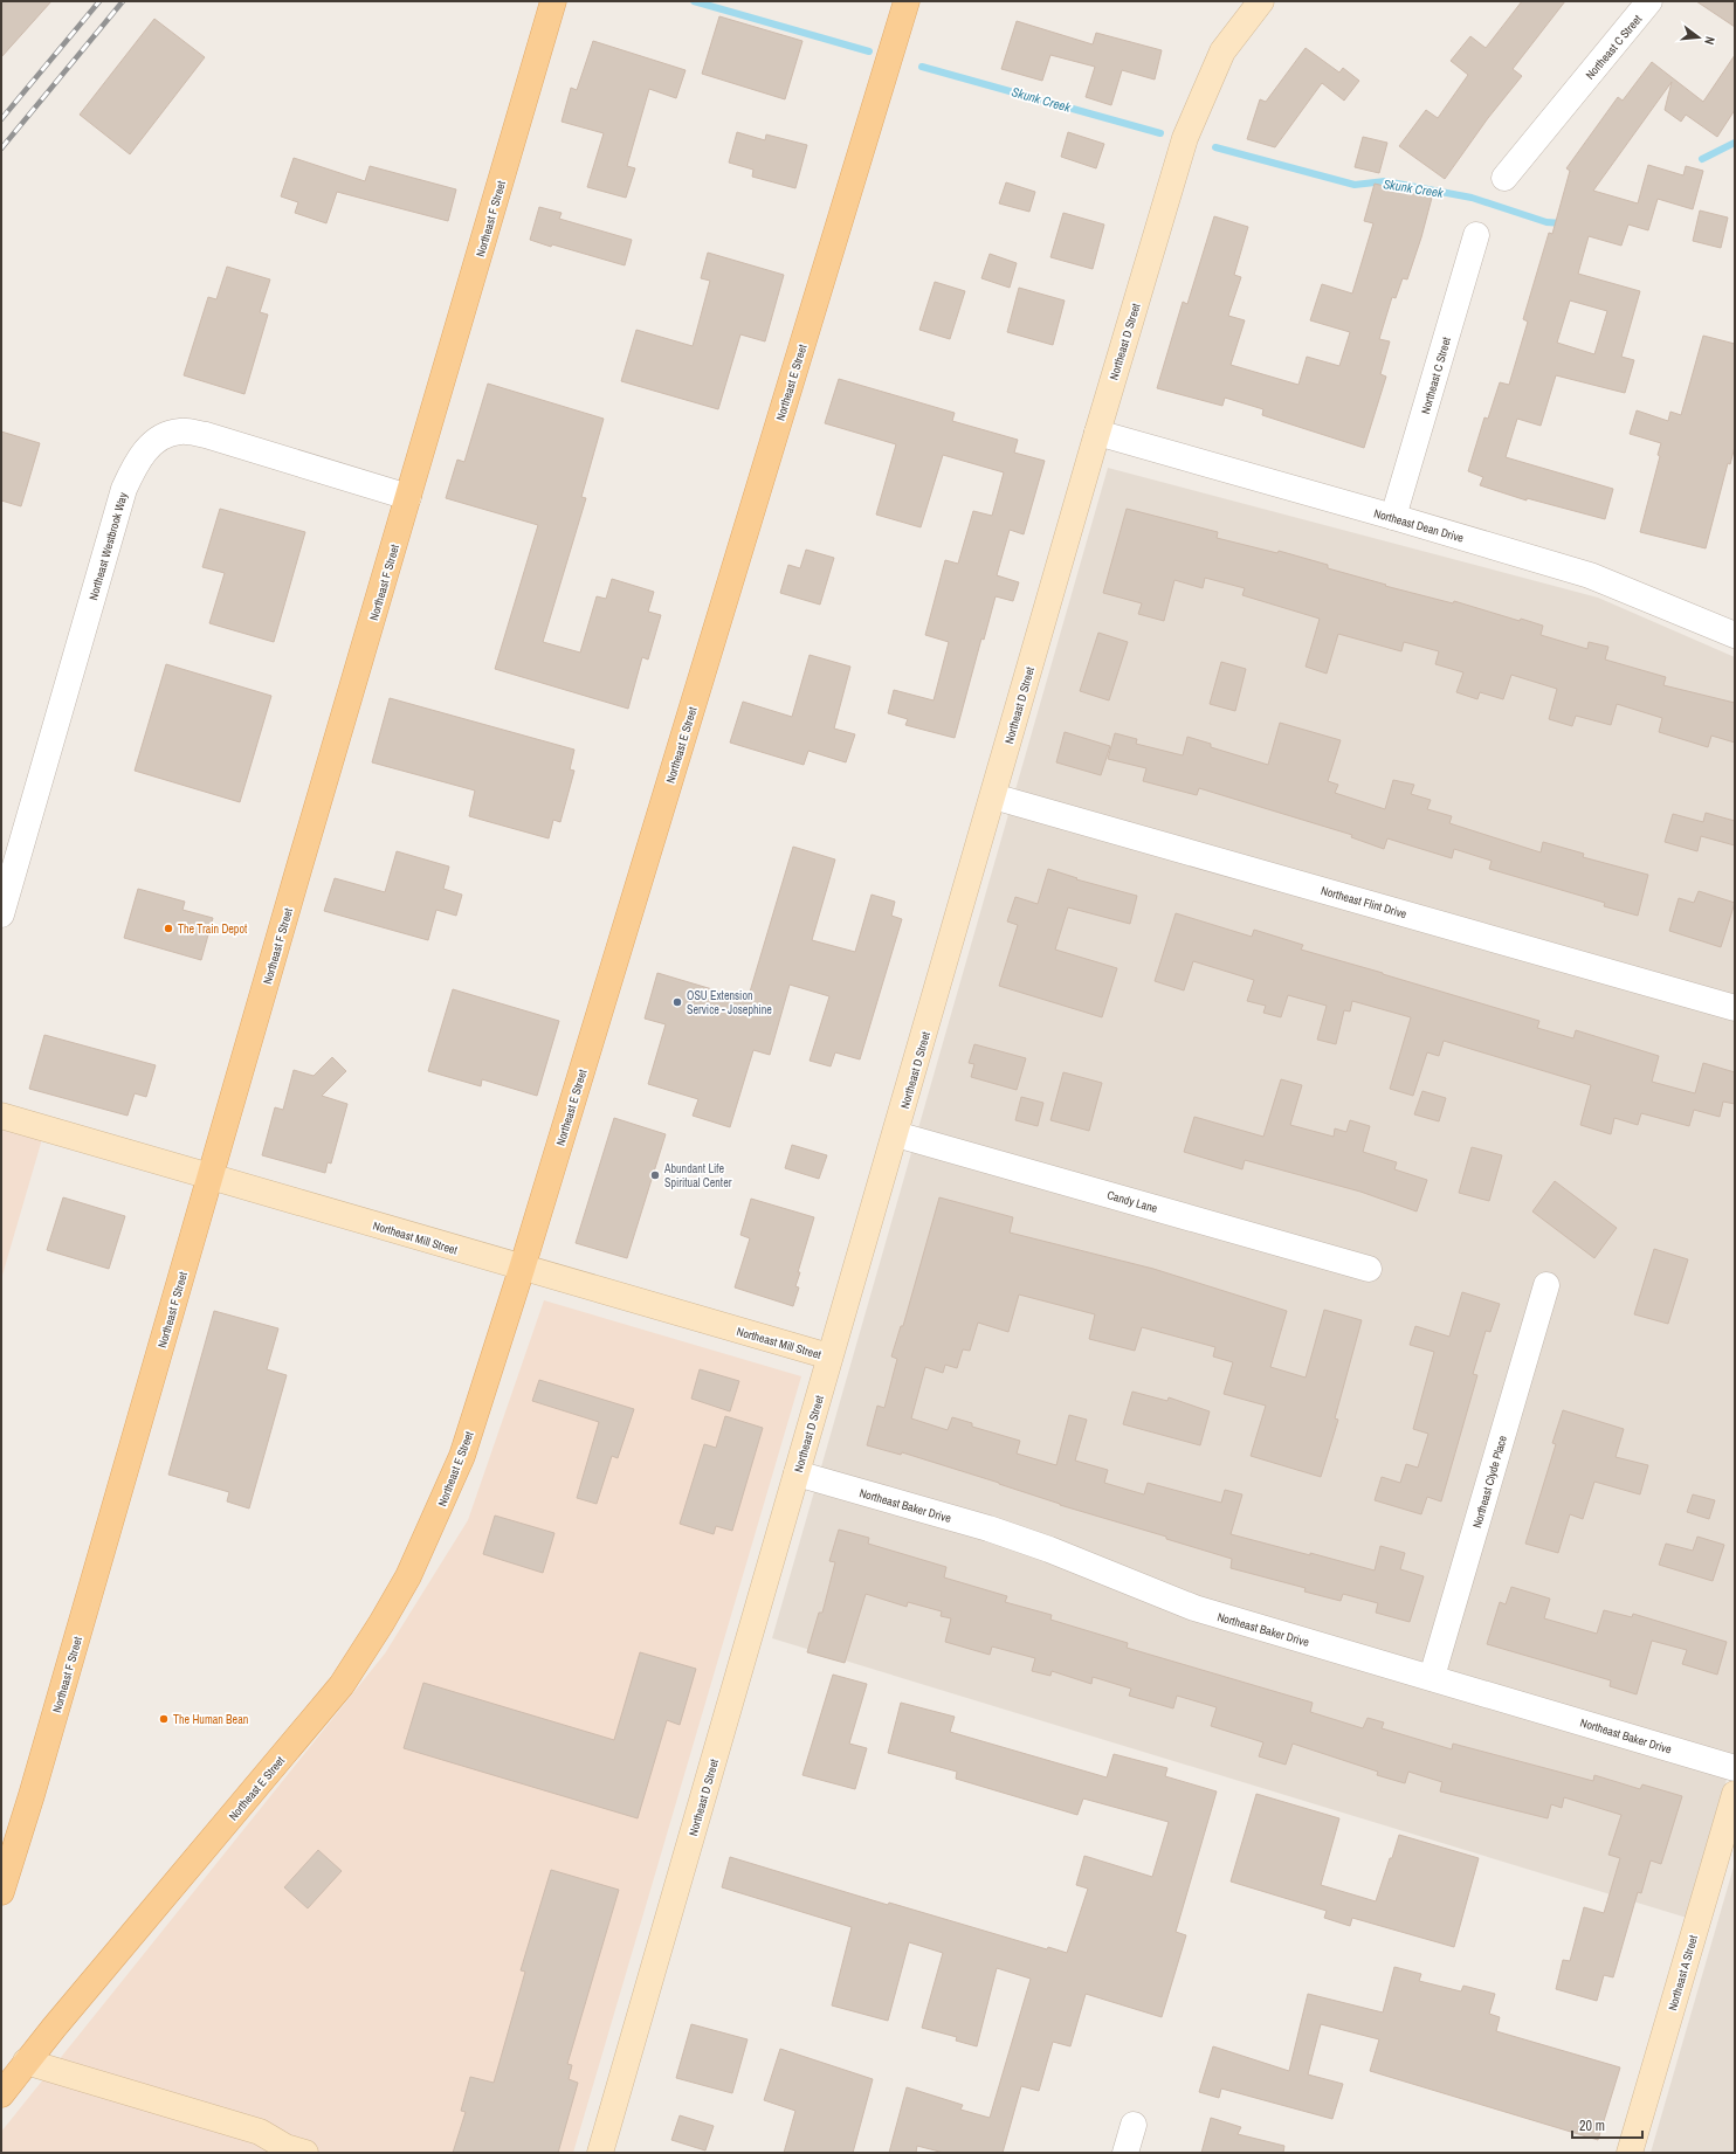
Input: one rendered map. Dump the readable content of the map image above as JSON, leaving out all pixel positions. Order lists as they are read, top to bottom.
{
  "streets": {
    "main road": ["Northeast F Street", "Northeast E Street"],
    "street": [
      "Northeast C Street",
      "Northeast D Street",
      "Northeast Dean Drive",
      "Northeast Westbrook Way",
      "Northeast Flint Drive",
      "Candy Lane",
      "Northeast Mill Street",
      "Northeast Clyde Place",
      "Northeast Baker Drive",
      "Northeast A Street"
    ]
  },
  "crossings": [
    ["Northeast C Street", "Northeast Dean Drive"],
    ["Northeast F Street", "Northeast Westbrook Way"],
    ["Northeast F Street", "Northeast Mill Street"],
    ["Northeast D Street", "Northeast Dean Drive"],
    ["Northeast D Street", "Northeast Flint Drive"],
    ["Northeast D Street", "Candy Lane"],
    ["Northeast D Street", "Northeast Mill Street"],
    ["Northeast D Street", "Northeast Baker Drive"],
    ["Northeast E Street", "Northeast Mill Street"],
    ["Northeast Clyde Place", "Northeast Baker Drive"]
  ],
  "water": ["Skunk Creek"],
  "places": [
    "The Train Depot",
    "OSU Extension Service - Josephine",
    "Abundant Life Spiritual Center",
    "The Human Bean"
  ],
  "scale_bar": "20 m",
  "north": "right"
}
